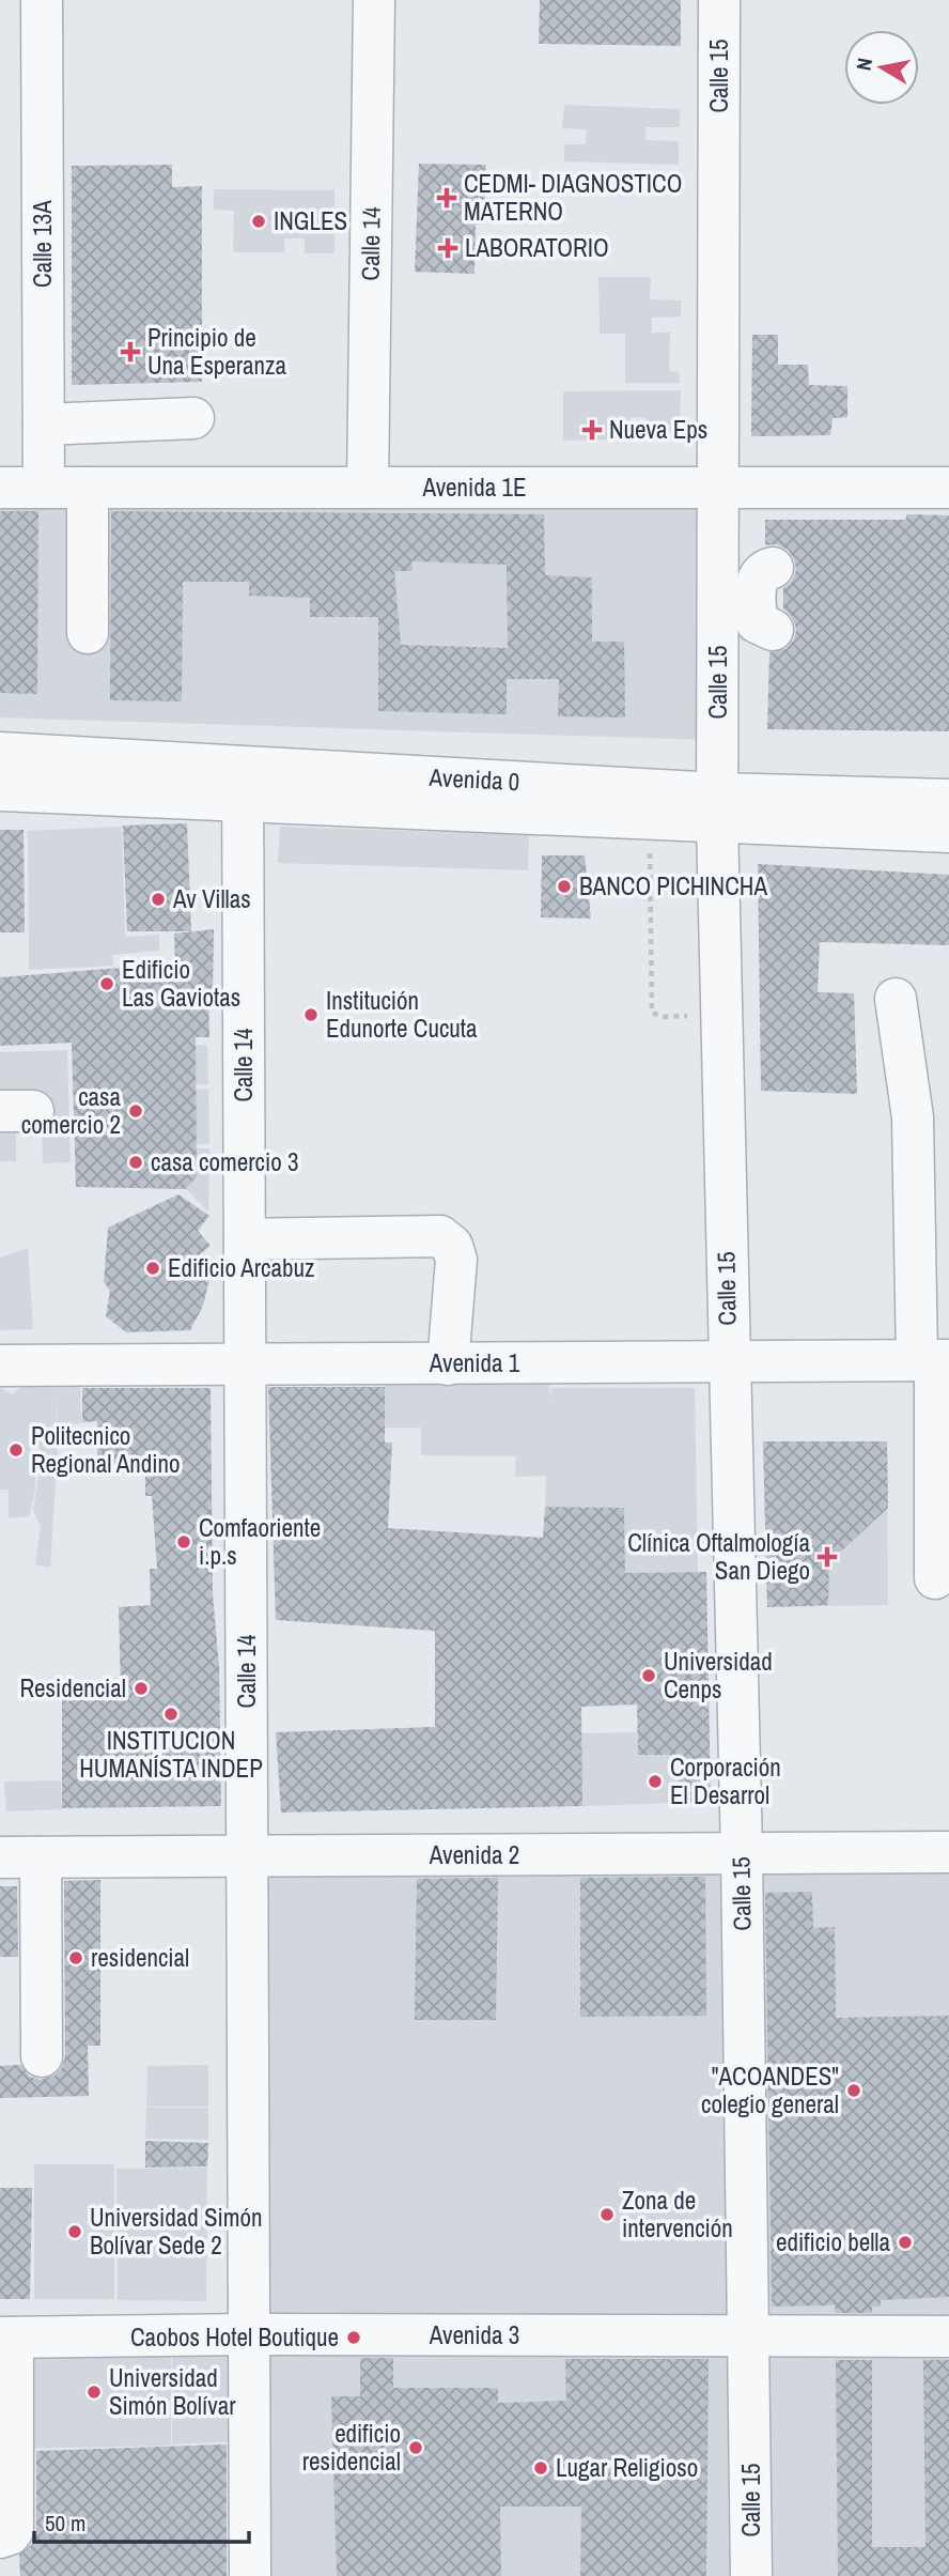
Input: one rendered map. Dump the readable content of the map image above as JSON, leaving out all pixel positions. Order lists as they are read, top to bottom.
{
  "streets": {
    "street": [
      "Calle 15",
      "Calle 13A",
      "Calle 14",
      "Avenida 1E",
      "Avenida 0",
      "Avenida 1",
      "Avenida 2",
      "Avenida 3"
    ]
  },
  "crossings": [
    ["Calle 15", "Avenida 1E"],
    ["Calle 15", "Avenida 0"],
    ["Calle 15", "Avenida 1"],
    ["Calle 15", "Avenida 2"],
    ["Calle 15", "Avenida 3"],
    ["Calle 13A", "Avenida 1E"],
    ["Calle 14", "Avenida 1E"],
    ["Calle 14", "Avenida 0"],
    ["Calle 14", "Avenida 1"],
    ["Calle 14", "Avenida 2"],
    ["Calle 14", "Avenida 3"]
  ],
  "places": {
    "health": [
      "CEDMI- DIAGNOSTICO MATERNO",
      "LABORATORIO",
      "Principio de Una Esperanza",
      "Nueva Eps",
      "Clínica Oftalmología San Diego"
    ],
    "other": [
      "INGLES",
      "BANCO PICHINCHA",
      "Av Villas",
      "Edificio Las Gaviotas",
      "Institución Edunorte Cucuta",
      "casa comercio 2",
      "casa comercio 3",
      "Edificio Arcabuz",
      "Politecnico Regional Andino",
      "Comfaoriente i.p.s",
      "Universidad Cenps",
      "Residencial",
      "INSTITUCION HUMANÍSTA INDEP",
      "Corporación El Desarrol",
      "residencial",
      "\"ACOANDES\" colegio general",
      "Zona de intervención",
      "Universidad Simón Bolívar Sede 2",
      "edificio bella",
      "Caobos Hotel Boutique",
      "Universidad Simón Bolívar",
      "edificio residencial",
      "Lugar Religioso"
    ]
  },
  "scale_bar": "50 m",
  "north": "left"
}
